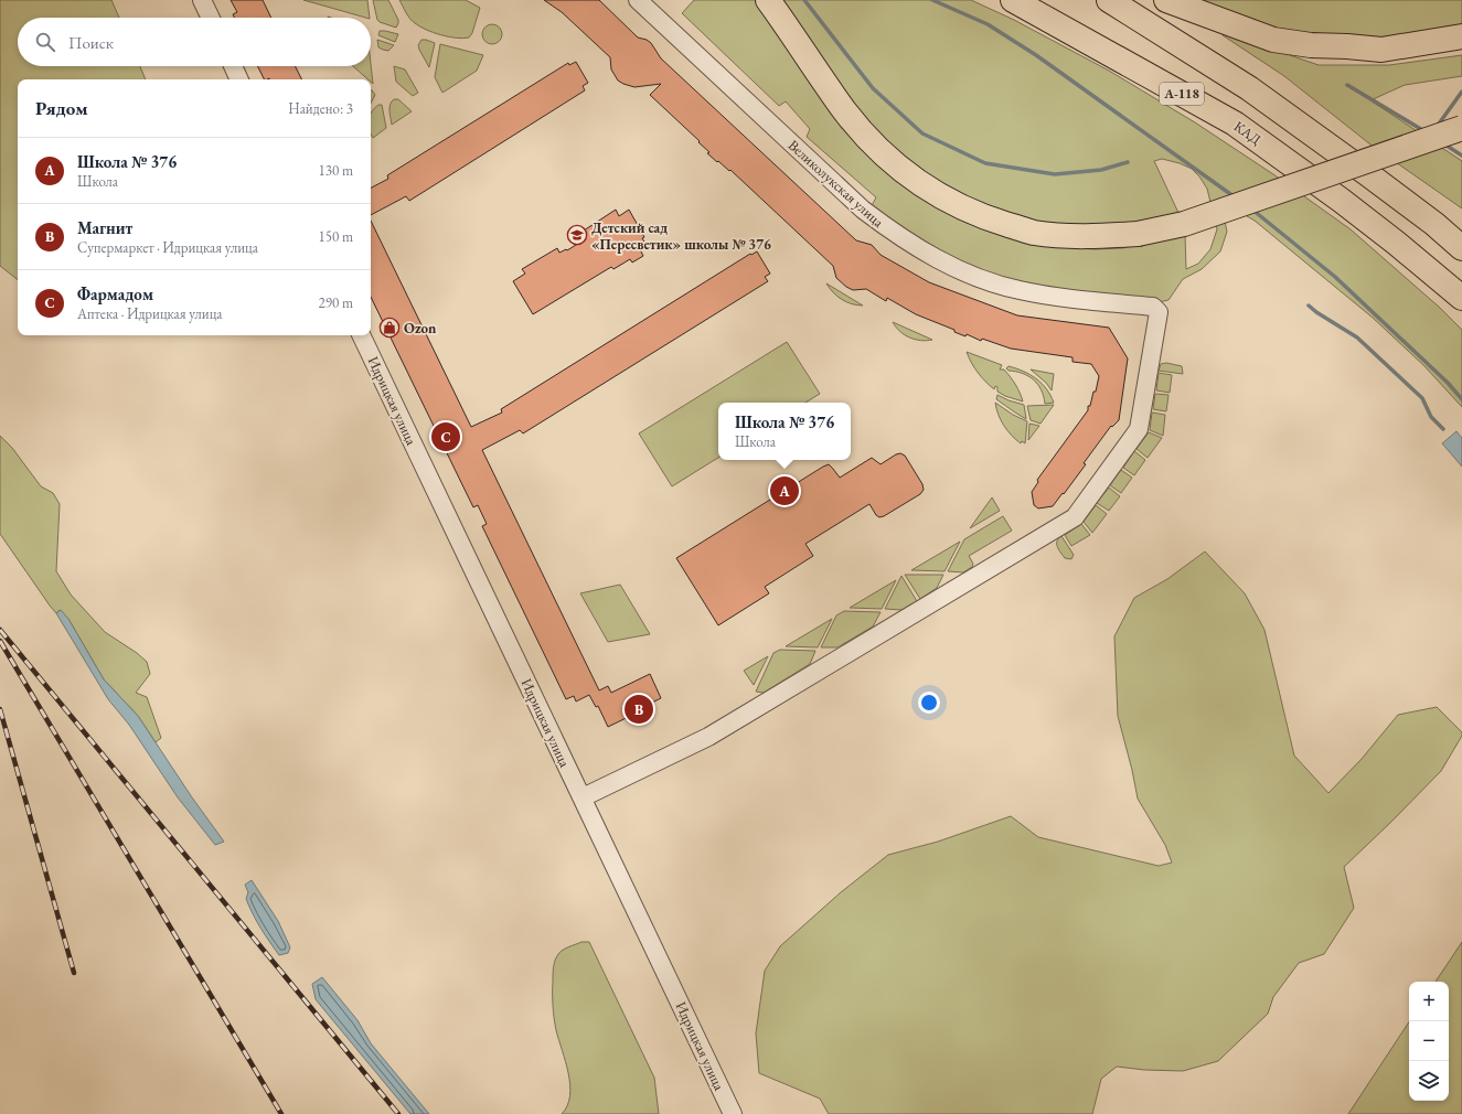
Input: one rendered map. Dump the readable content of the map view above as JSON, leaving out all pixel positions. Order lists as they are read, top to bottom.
{
  "streets": {
    "highway": ["А-118", "КАД"],
    "street": ["Великолукская улица", "Идрицкая улица"]
  },
  "crossings": [
    ["Великолукская улица", "Идрицкая улица"]
  ],
  "places": {
    "school or university": ["Детский сад «Пересветик» школы № 376"],
    "shop": ["Ozon"]
  },
  "page": {
    "search": "Поиск",
    "heading": ["Рядом", "Найдено: 3"],
    "list": [
      {
        "mark": "A",
        "name": "Школа № 376",
        "note": "Школа",
        "value": "130 m"
      },
      {
        "mark": "B",
        "name": "Магнит",
        "note": "Супермаркет · Идрицкая улица",
        "value": "150 m"
      },
      {
        "mark": "C",
        "name": "Фармадом",
        "note": "Аптека · Идрицкая улица",
        "value": "290 m"
      }
    ],
    "popup": ["Школа № 376", "Школа"],
    "pins": ["C", "A", "B"],
    "map_buttons": ["+", "−"]
  }
}
